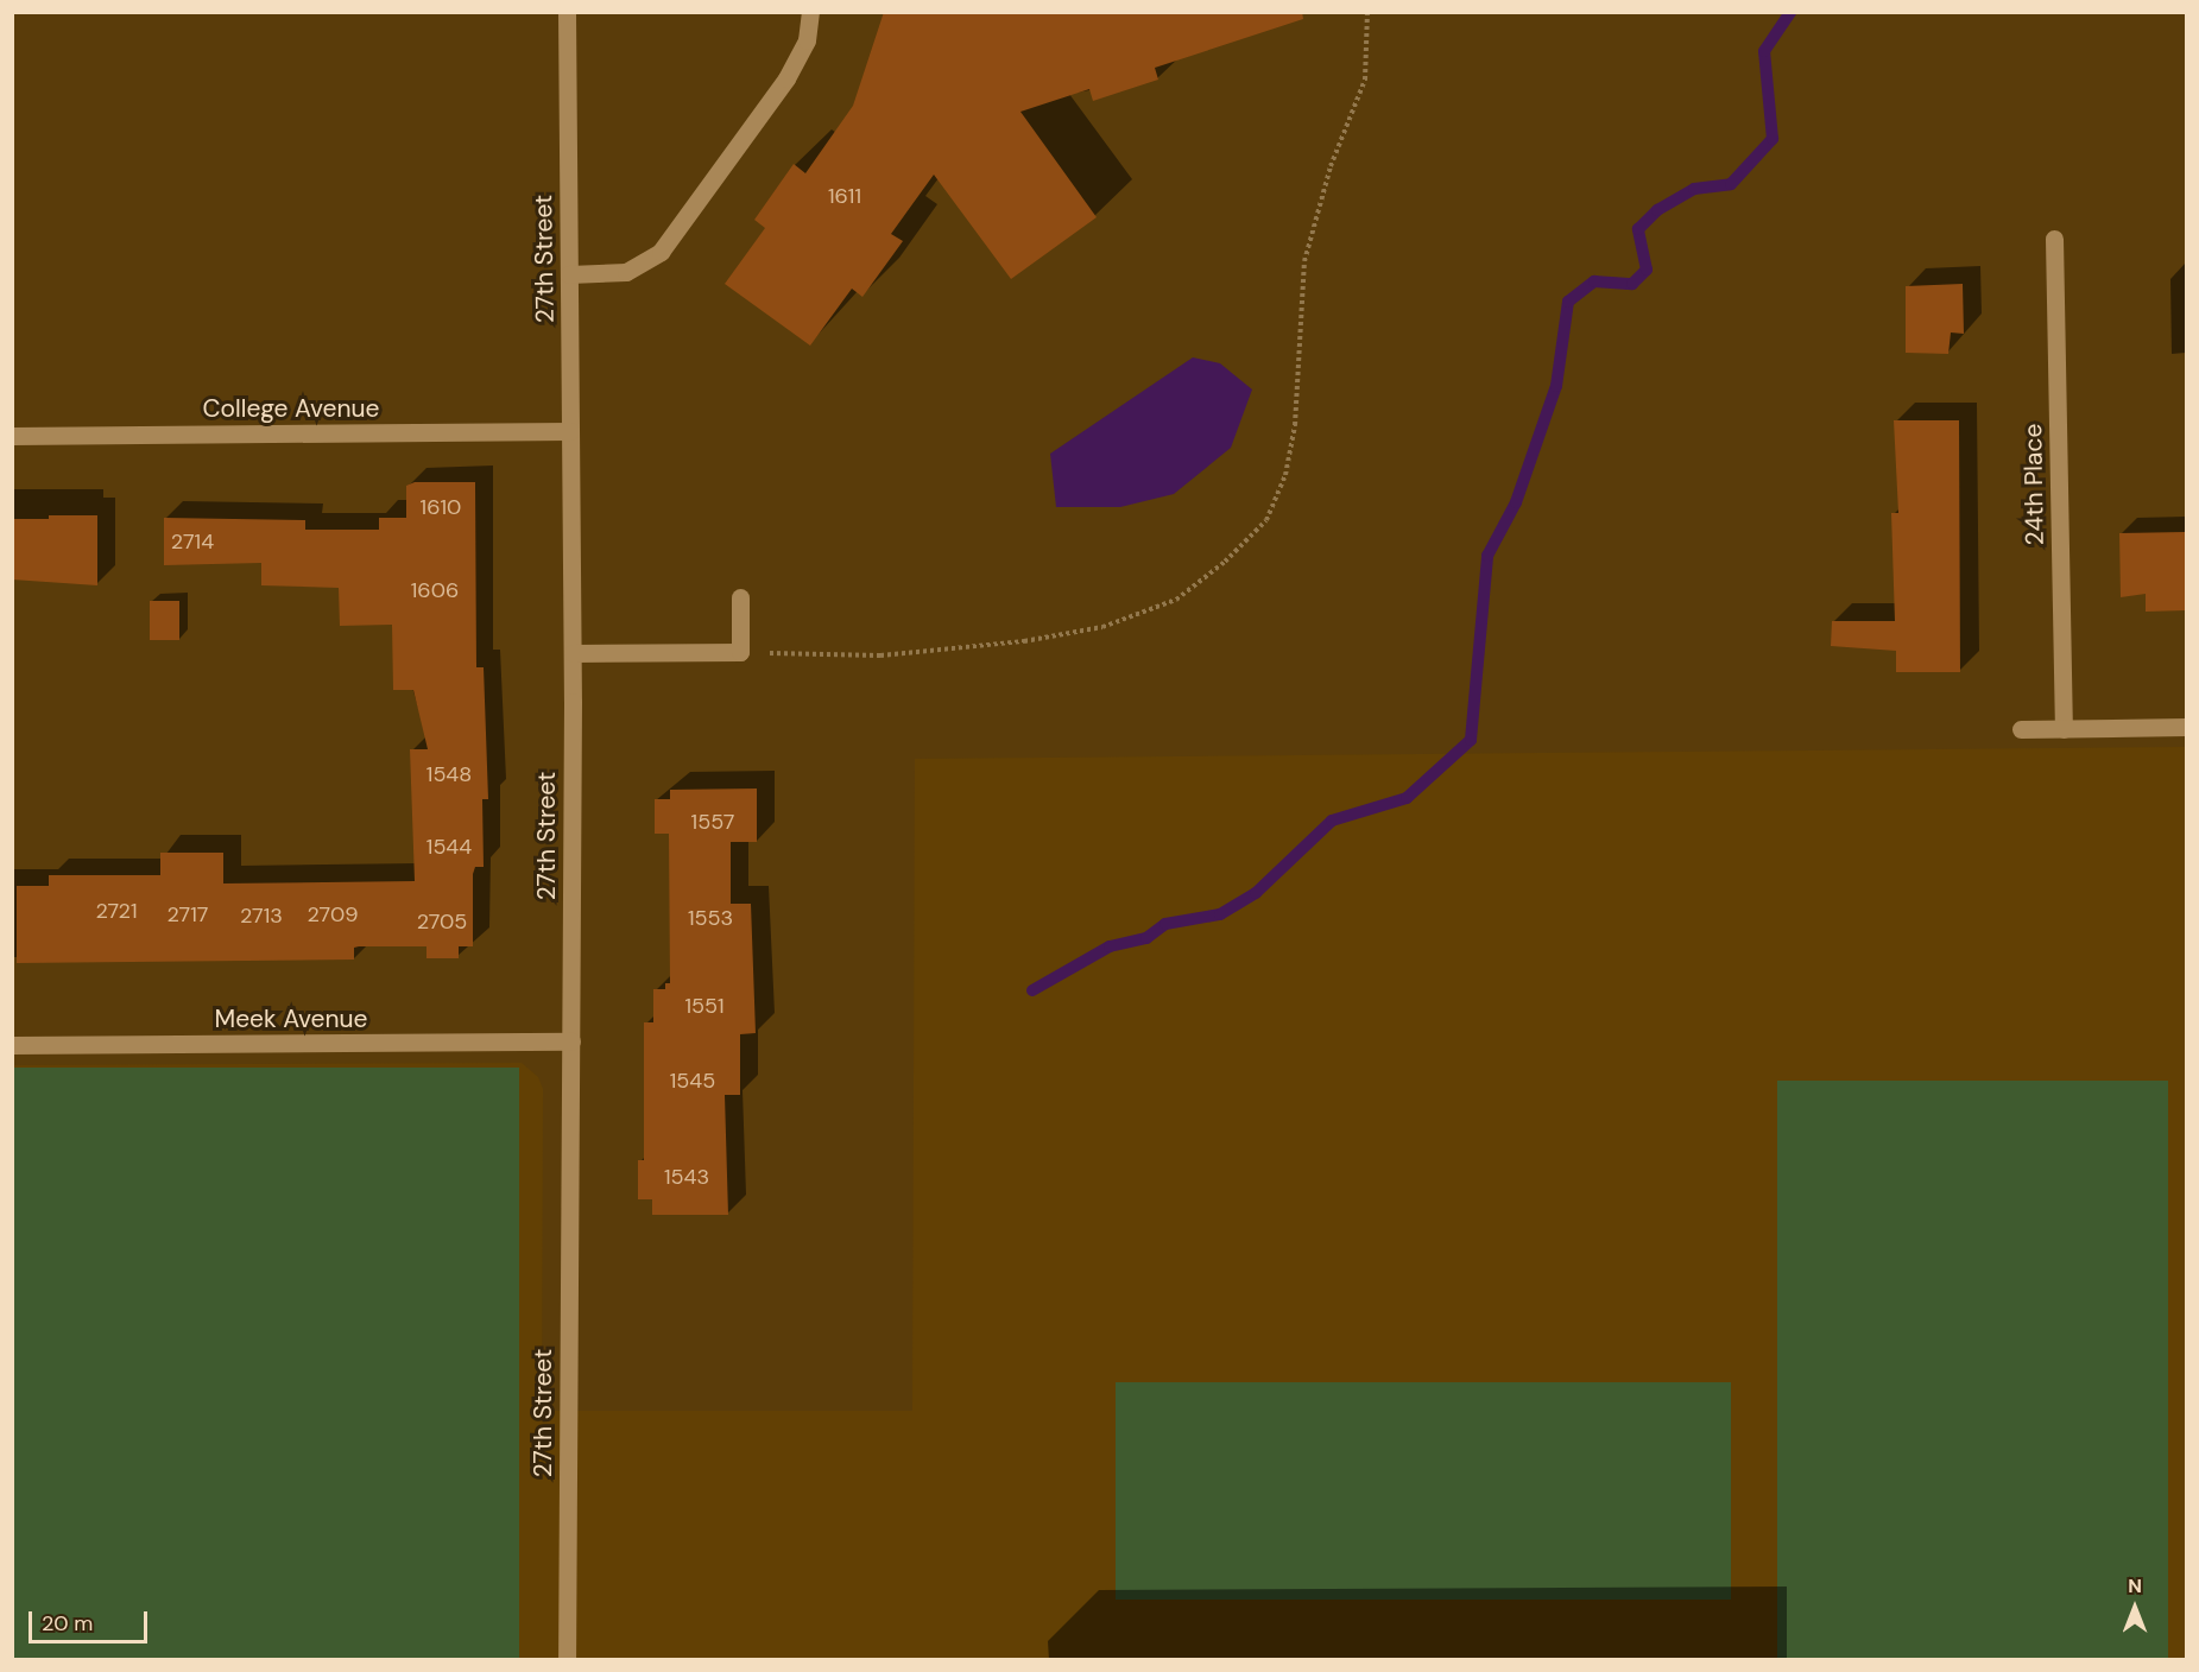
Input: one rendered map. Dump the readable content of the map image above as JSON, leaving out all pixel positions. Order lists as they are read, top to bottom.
{
  "streets": {
    "street": [
      "27th Street",
      "College Avenue",
      "24th Place",
      "Meek Avenue"
    ]
  },
  "crossings": [
    ["27th Street", "College Avenue"],
    ["27th Street", "Meek Avenue"]
  ],
  "house_numbers": [
    "1611",
    "1610",
    "2714",
    "1606",
    "1548",
    "1557",
    "1544",
    "2721",
    "2717",
    "2709",
    "2713",
    "1553",
    "2705",
    "1551",
    "1545",
    "1543"
  ],
  "scale_bar": "20 m",
  "north": "top"
}
